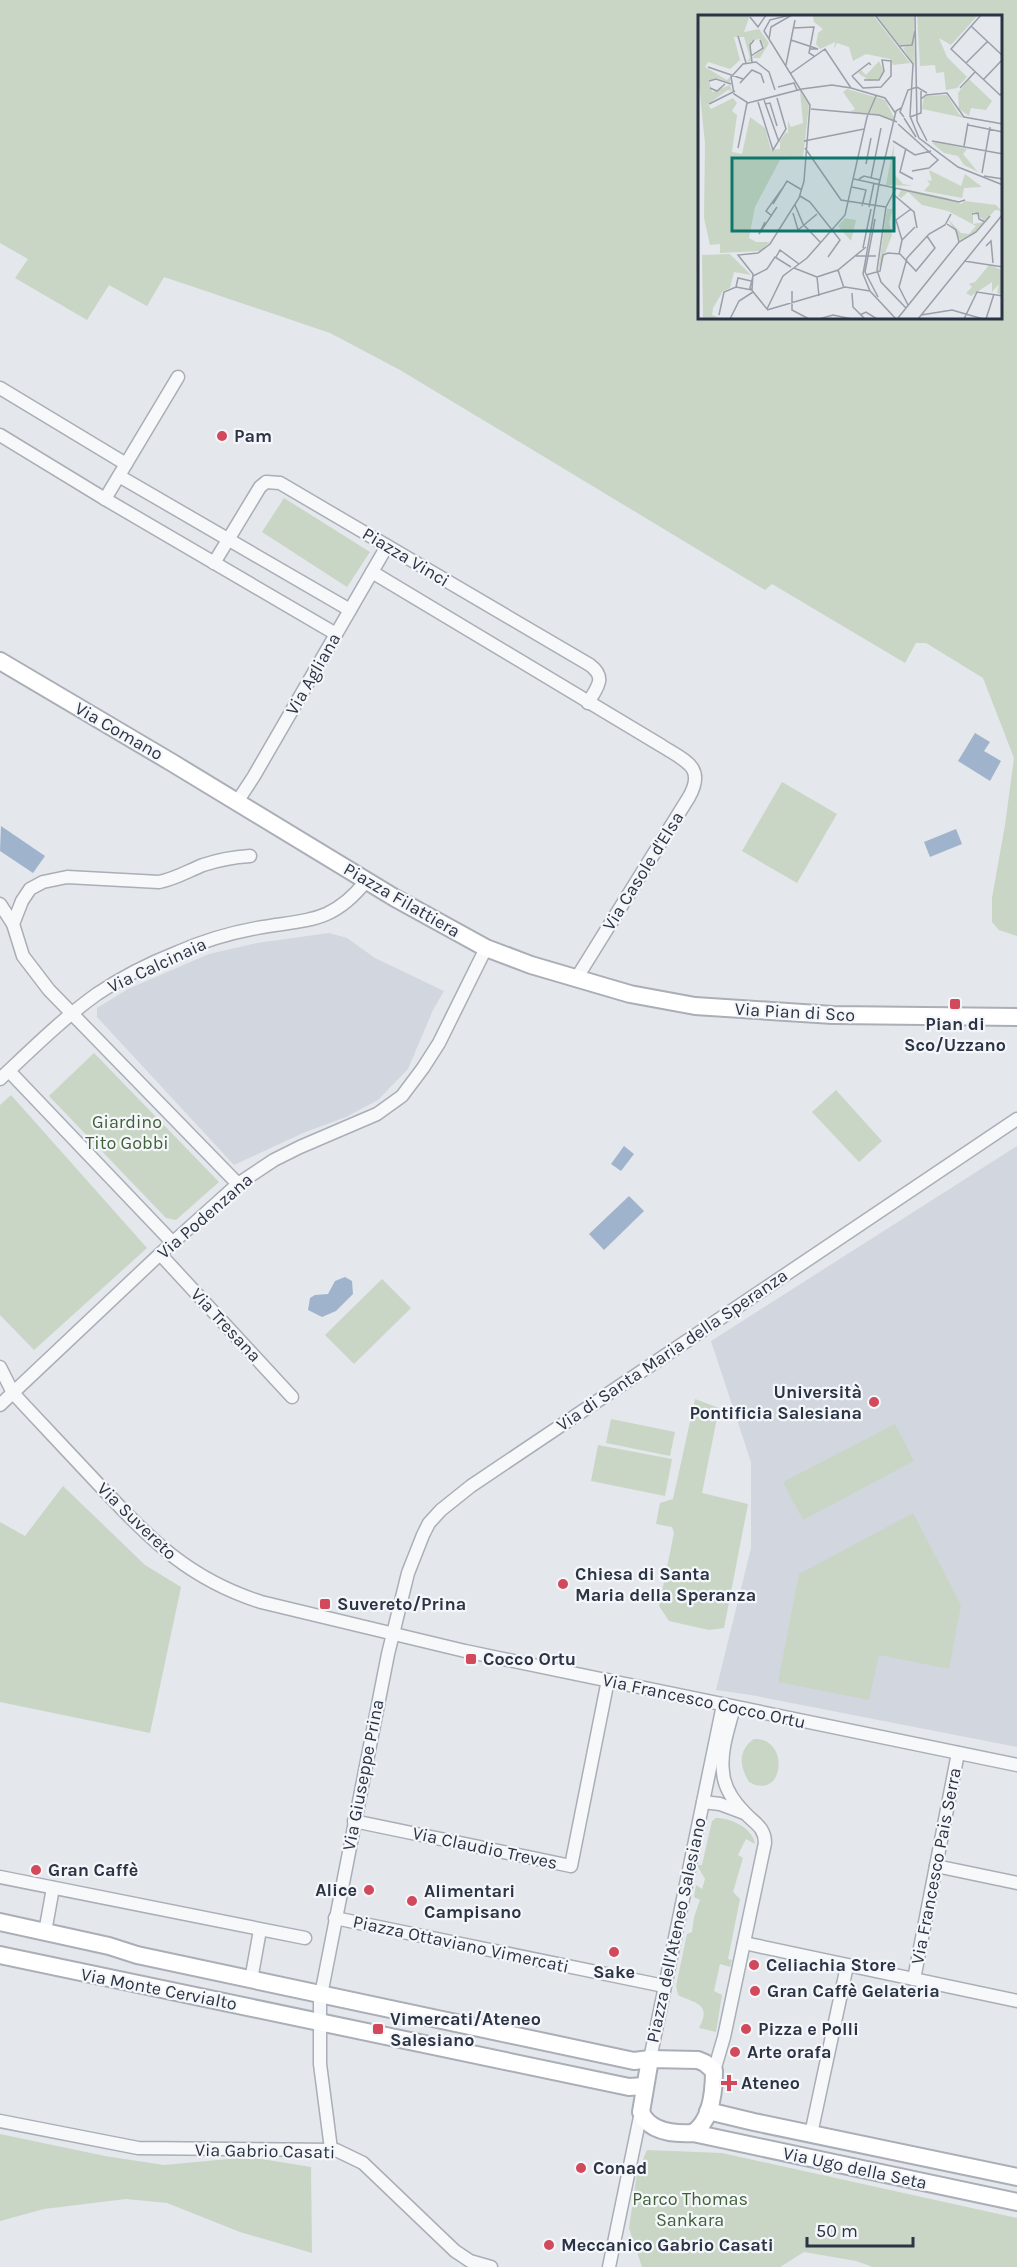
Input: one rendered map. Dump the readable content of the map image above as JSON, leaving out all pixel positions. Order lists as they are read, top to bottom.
{
  "streets": {
    "street": [
      "Piazza Vinci",
      "Via Agliana",
      "Via Comano",
      "Via Casole d'Elsa",
      "Piazza Filattiera",
      "Via Calcinaia",
      "Via Pian di Sco",
      "Via Podenzana",
      "Via Tresana",
      "Via di Santa Maria della Speranza",
      "Via Suvereto",
      "Via Francesco Cocco Ortu",
      "Via Giuseppe Prina",
      "Via Claudio Treves",
      "Via Francesco Pais Serra",
      "Piazza dell'Ateneo Salesiano",
      "Piazza Ottaviano Vimercati",
      "Via Monte Cervialto",
      "Via Gabrio Casati",
      "Via Ugo della Seta"
    ]
  },
  "crossings": [
    ["Piazza Vinci", "Via Agliana"],
    ["Piazza Vinci", "Via Casole d'Elsa"],
    ["Via Agliana", "Via Comano"],
    ["Via Agliana", "Piazza Filattiera"],
    ["Via Comano", "Piazza Filattiera"],
    ["Via Casole d'Elsa", "Piazza Filattiera"],
    ["Via Casole d'Elsa", "Via Pian di Sco"],
    ["Piazza Filattiera", "Via Calcinaia"],
    ["Piazza Filattiera", "Via Pian di Sco"],
    ["Piazza Filattiera", "Via Podenzana"],
    ["Via Podenzana", "Via Tresana"],
    ["Via Podenzana", "Via Suvereto"],
    ["Via di Santa Maria della Speranza", "Via Suvereto"],
    ["Via di Santa Maria della Speranza", "Via Francesco Cocco Ortu"],
    ["Via di Santa Maria della Speranza", "Via Giuseppe Prina"],
    ["Via Suvereto", "Via Francesco Cocco Ortu"],
    ["Via Suvereto", "Via Giuseppe Prina"],
    ["Via Francesco Cocco Ortu", "Via Giuseppe Prina"],
    ["Via Francesco Cocco Ortu", "Via Claudio Treves"],
    ["Via Francesco Cocco Ortu", "Via Francesco Pais Serra"],
    ["Via Francesco Cocco Ortu", "Piazza dell'Ateneo Salesiano"],
    ["Via Giuseppe Prina", "Via Claudio Treves"],
    ["Via Giuseppe Prina", "Piazza Ottaviano Vimercati"],
    ["Piazza dell'Ateneo Salesiano", "Piazza Ottaviano Vimercati"],
    ["Piazza dell'Ateneo Salesiano", "Via Ugo della Seta"],
    ["Piazza Ottaviano Vimercati", "Via Monte Cervialto"],
    ["Piazza Ottaviano Vimercati", "Via Gabrio Casati"]
  ],
  "parks": ["Giardino Tito Gobbi", "Parco Thomas Sankara"],
  "places": {
    "other": [
      "Pam",
      "Università Pontificia Salesiana",
      "Chiesa di Santa Maria della Speranza",
      "Gran Caffè",
      "Alice",
      "Alimentari Campisano",
      "Sake",
      "Celiachia Store",
      "Gran Caffè Gelateria",
      "Pizza e Polli",
      "Arte orafa",
      "Conad",
      "Meccanico Gabrio Casati"
    ],
    "transit": [
      "Pian di Sco/Uzzano",
      "Suvereto/Prina",
      "Cocco Ortu",
      "Vimercati/Ateneo Salesiano"
    ],
    "health": ["Ateneo"]
  },
  "scale_bar": "50 m"
}
